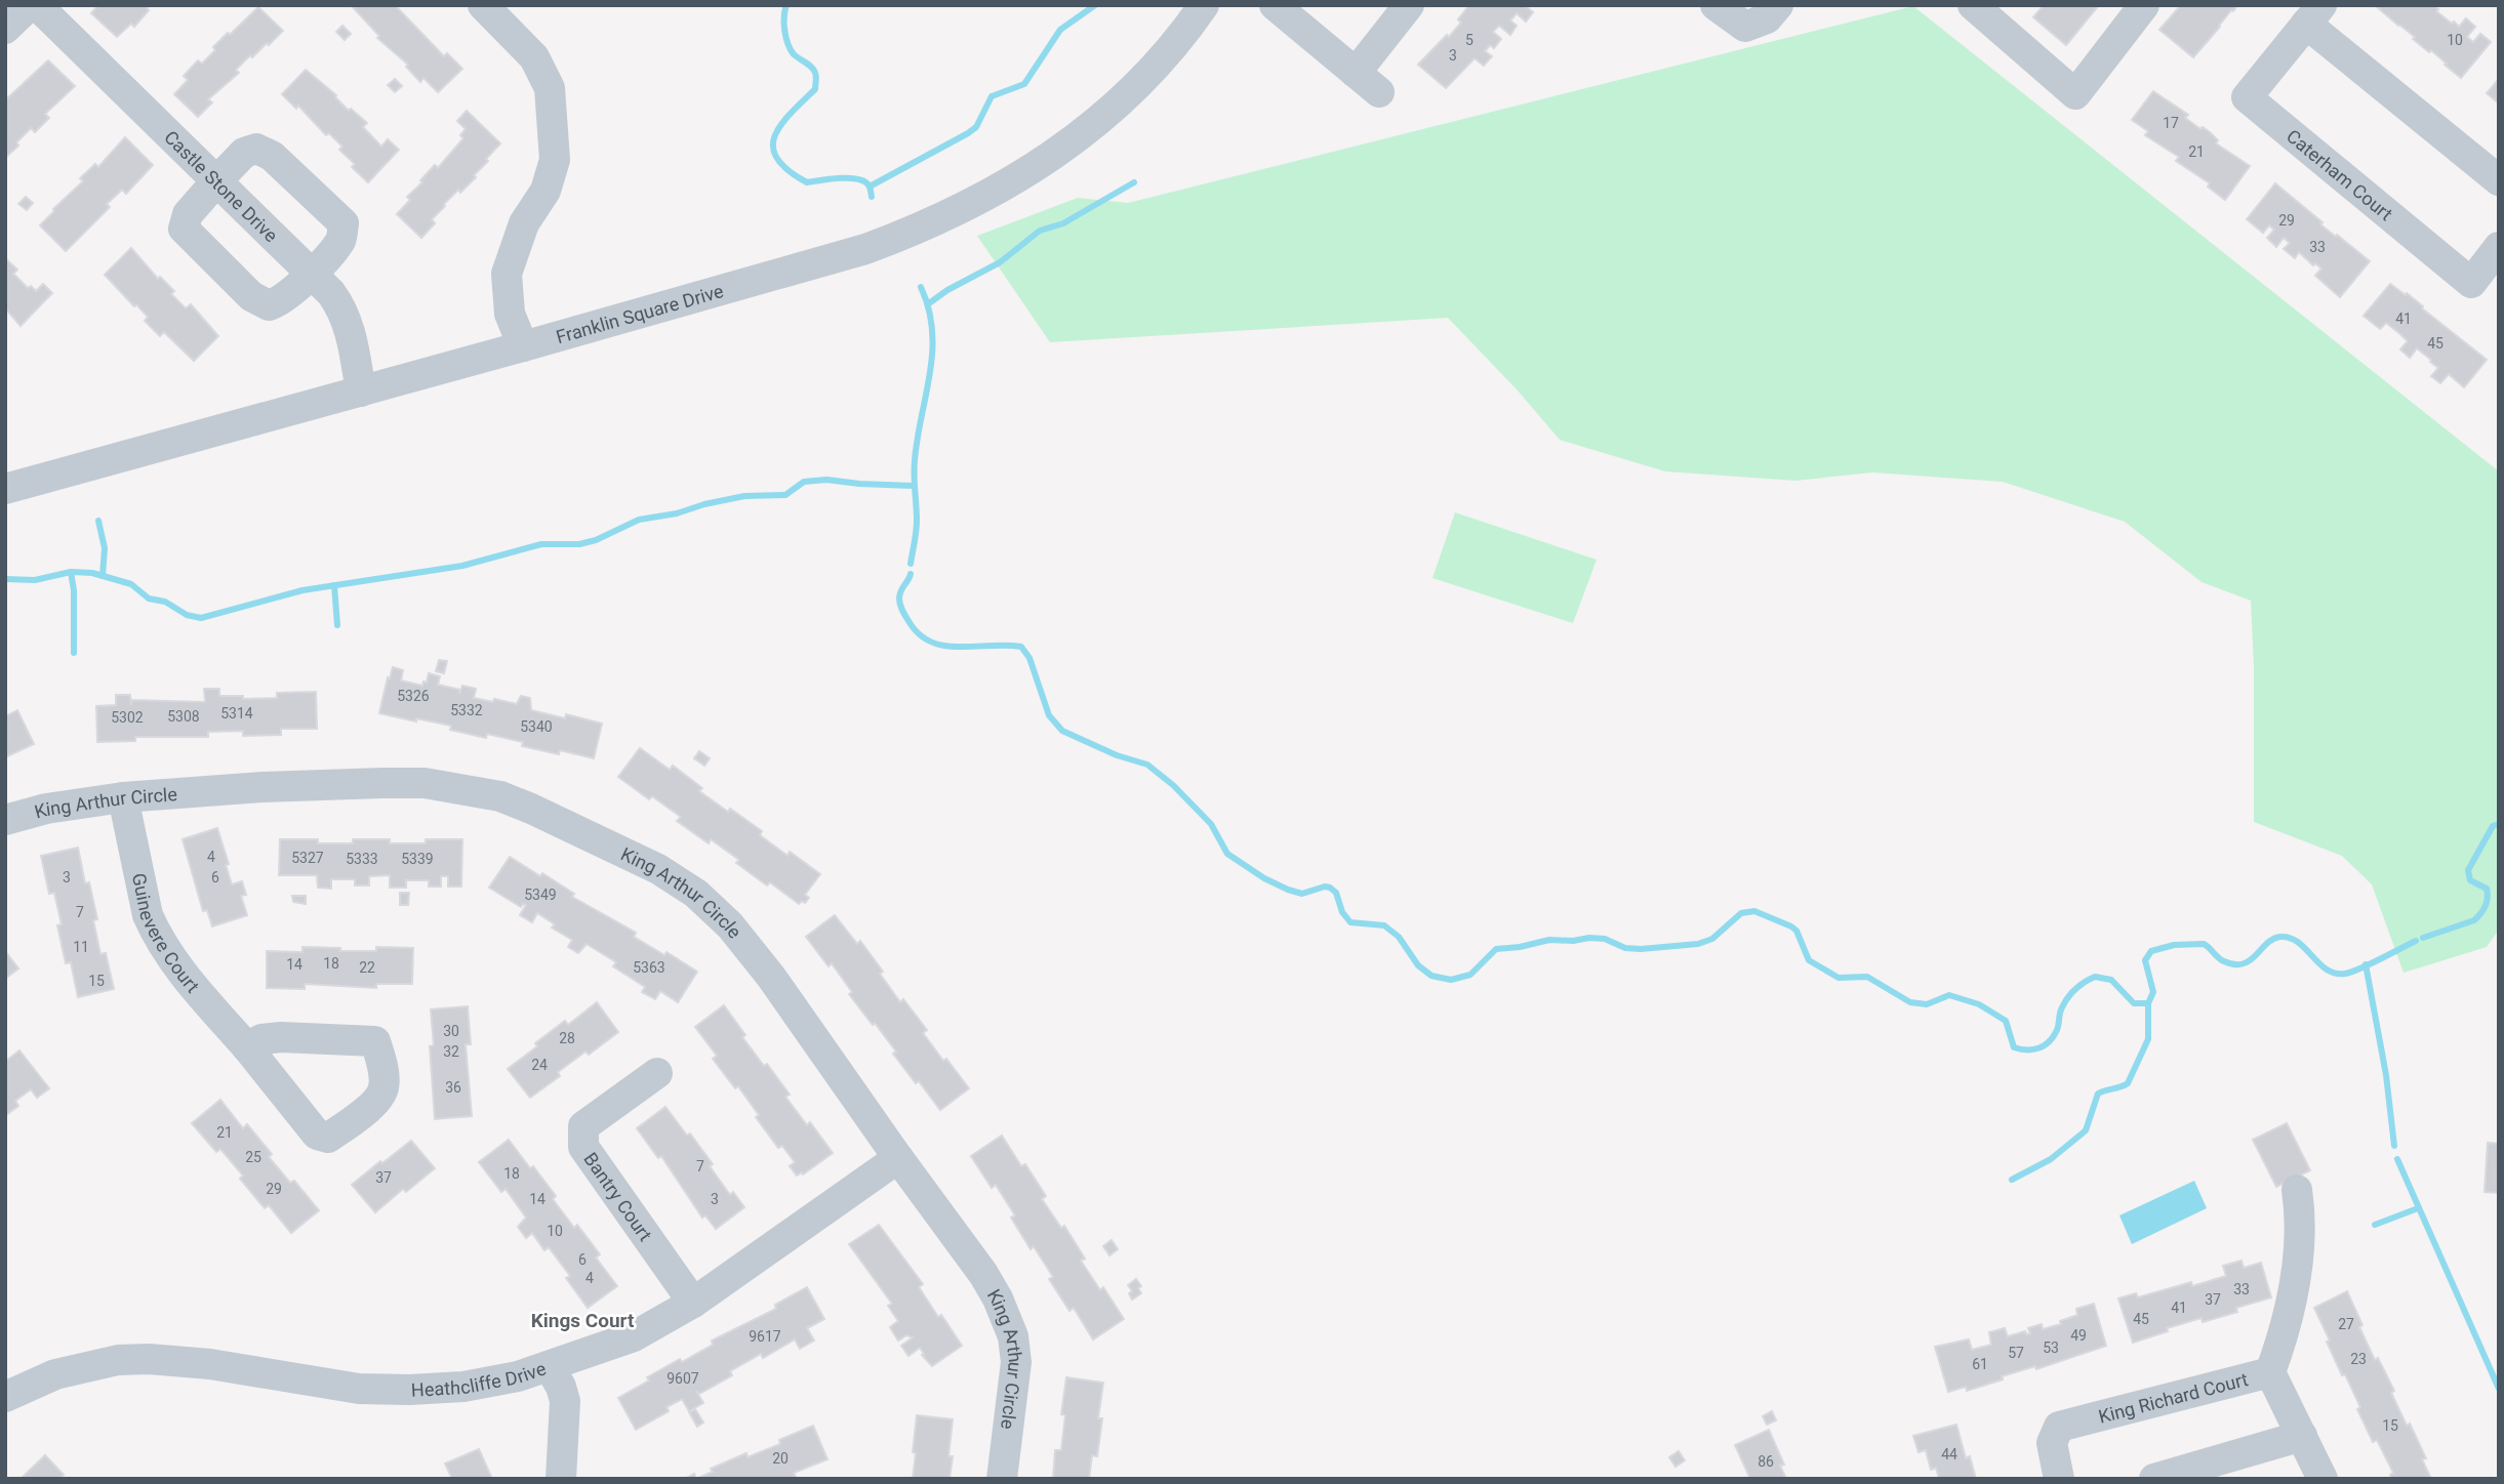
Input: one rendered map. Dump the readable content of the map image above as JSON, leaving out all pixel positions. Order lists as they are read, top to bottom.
{
  "streets": {
    "street": [
      "Caterham Court",
      "Castle Stone Drive",
      "Franklin Square Drive",
      "King Arthur Circle",
      "Guinevere Court",
      "Bantry Court",
      "Heathcliffe Drive",
      "King Richard Court"
    ]
  },
  "crossings": [
    ["Castle Stone Drive", "Franklin Square Drive"],
    ["King Arthur Circle", "Guinevere Court"],
    ["King Arthur Circle", "Heathcliffe Drive"],
    ["Bantry Court", "Heathcliffe Drive"]
  ],
  "districts": ["Kings Court"],
  "house_numbers": [
    "5",
    "10",
    "3",
    "17",
    "21",
    "29",
    "33",
    "41",
    "45",
    "5326",
    "5332",
    "5314",
    "5308",
    "5302",
    "5340",
    "4",
    "5327",
    "5333",
    "5339",
    "3",
    "6",
    "5349",
    "7",
    "11",
    "18",
    "14",
    "22",
    "5363",
    "15",
    "30",
    "28",
    "32",
    "24",
    "36",
    "21",
    "25",
    "7",
    "18",
    "37",
    "29",
    "14",
    "3",
    "10",
    "6",
    "4",
    "33",
    "37",
    "41",
    "45",
    "27",
    "49",
    "9617",
    "53",
    "57",
    "23",
    "61",
    "9607",
    "15",
    "44",
    "20",
    "86"
  ]
}
